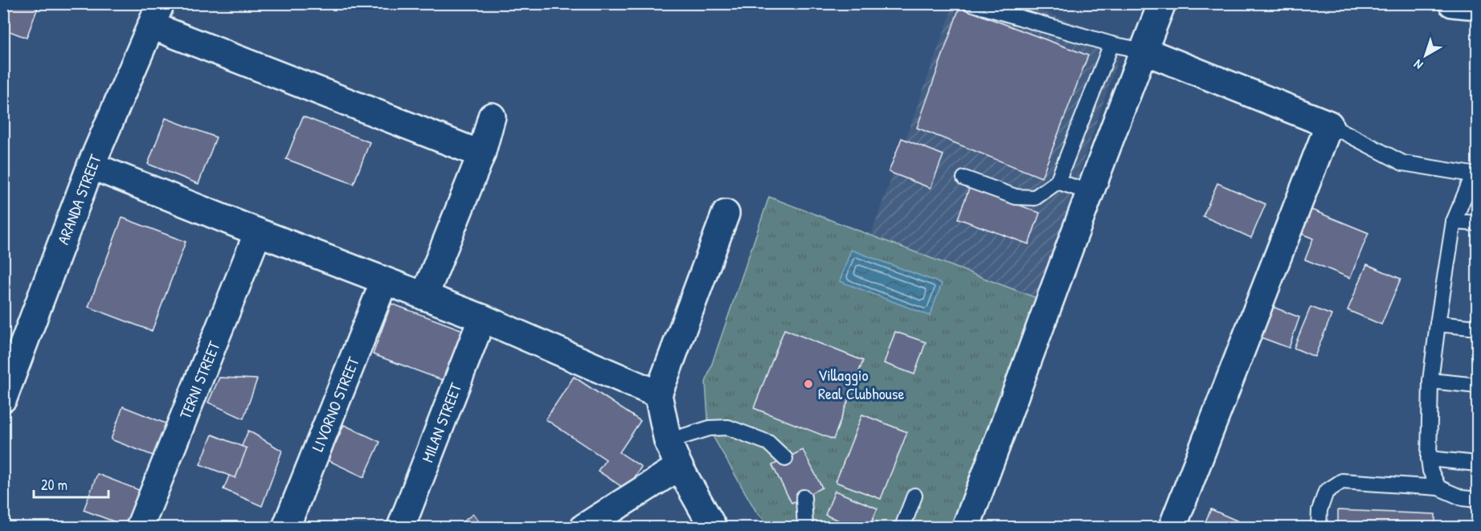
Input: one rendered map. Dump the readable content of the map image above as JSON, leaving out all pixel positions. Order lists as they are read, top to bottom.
{
  "streets": {
    "street": [
      "ARANDA STREET",
      "TERNI STREET",
      "LIVORNO STREET",
      "MILAN STREET"
    ]
  },
  "places": ["Villaggio Real Clubhouse"],
  "scale_bar": "20 m",
  "north": "bottom left"
}
